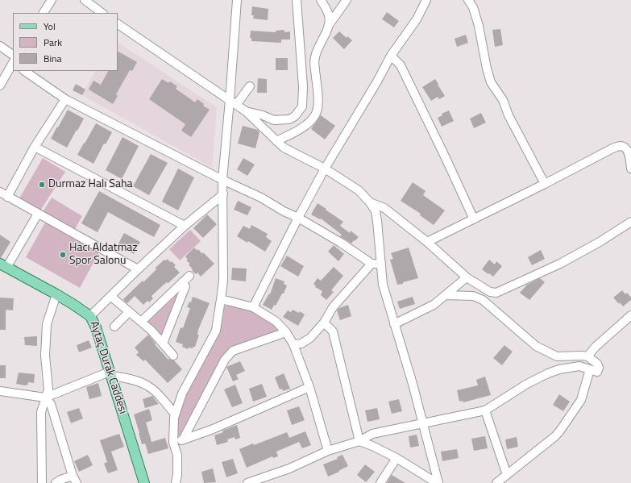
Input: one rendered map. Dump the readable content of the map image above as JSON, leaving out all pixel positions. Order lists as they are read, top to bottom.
{
  "streets": {
    "main road": ["Aytaç Durak Caddesi"]
  },
  "places": ["Durmaz Halı Saha", "Hacı Aldatmaz Spor Salonu"],
  "legend": ["Yol", "Park", "Bina"]
}
